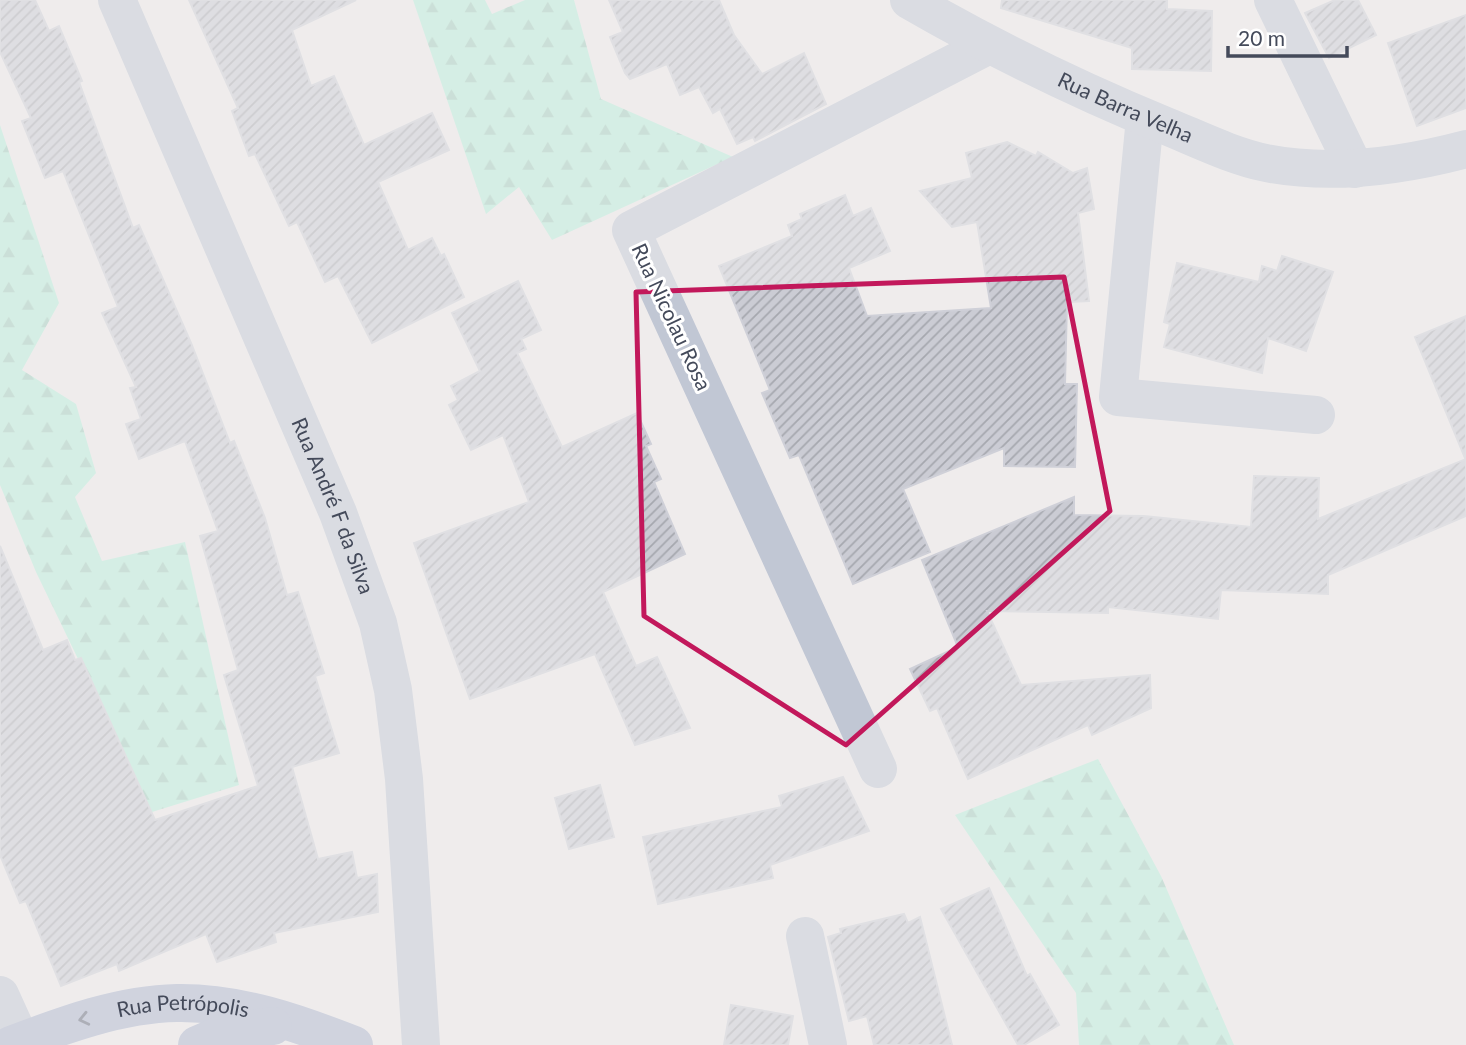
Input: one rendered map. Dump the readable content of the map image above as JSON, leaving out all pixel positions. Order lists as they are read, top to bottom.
{
  "streets": {
    "main road": ["Rua Petrópolis"],
    "street": ["Rua Barra Velha", "Rua Nicolau Rosa", "Rua André F da Silva"]
  },
  "crossings": [
    ["Rua Barra Velha", "Rua Nicolau Rosa"]
  ],
  "scale_bar": "20 m"
}
